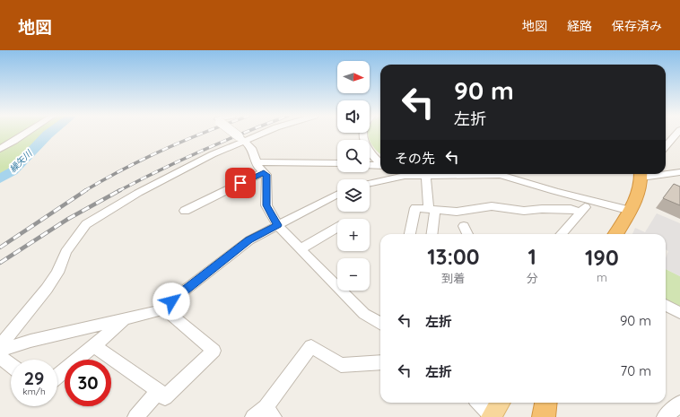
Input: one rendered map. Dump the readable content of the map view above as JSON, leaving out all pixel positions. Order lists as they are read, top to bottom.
{
  "water": ["繰矢川"],
  "north": "right",
  "page": {
    "header": "地図",
    "nav": ["地図", "経路", "保存済み"],
    "map_buttons": ["+", "−"],
    "turn": ["90 m", "左折"],
    "then": "その先",
    "eta": [
      "13:00",
      "到着",
      "1",
      "分",
      "190",
      "m"
    ],
    "list": [
      {
        "name": "左折",
        "value": "90 m"
      },
      {
        "name": "左折",
        "value": "70 m"
      }
    ],
    "speed": "29 km/h",
    "limit": "30"
  }
}
